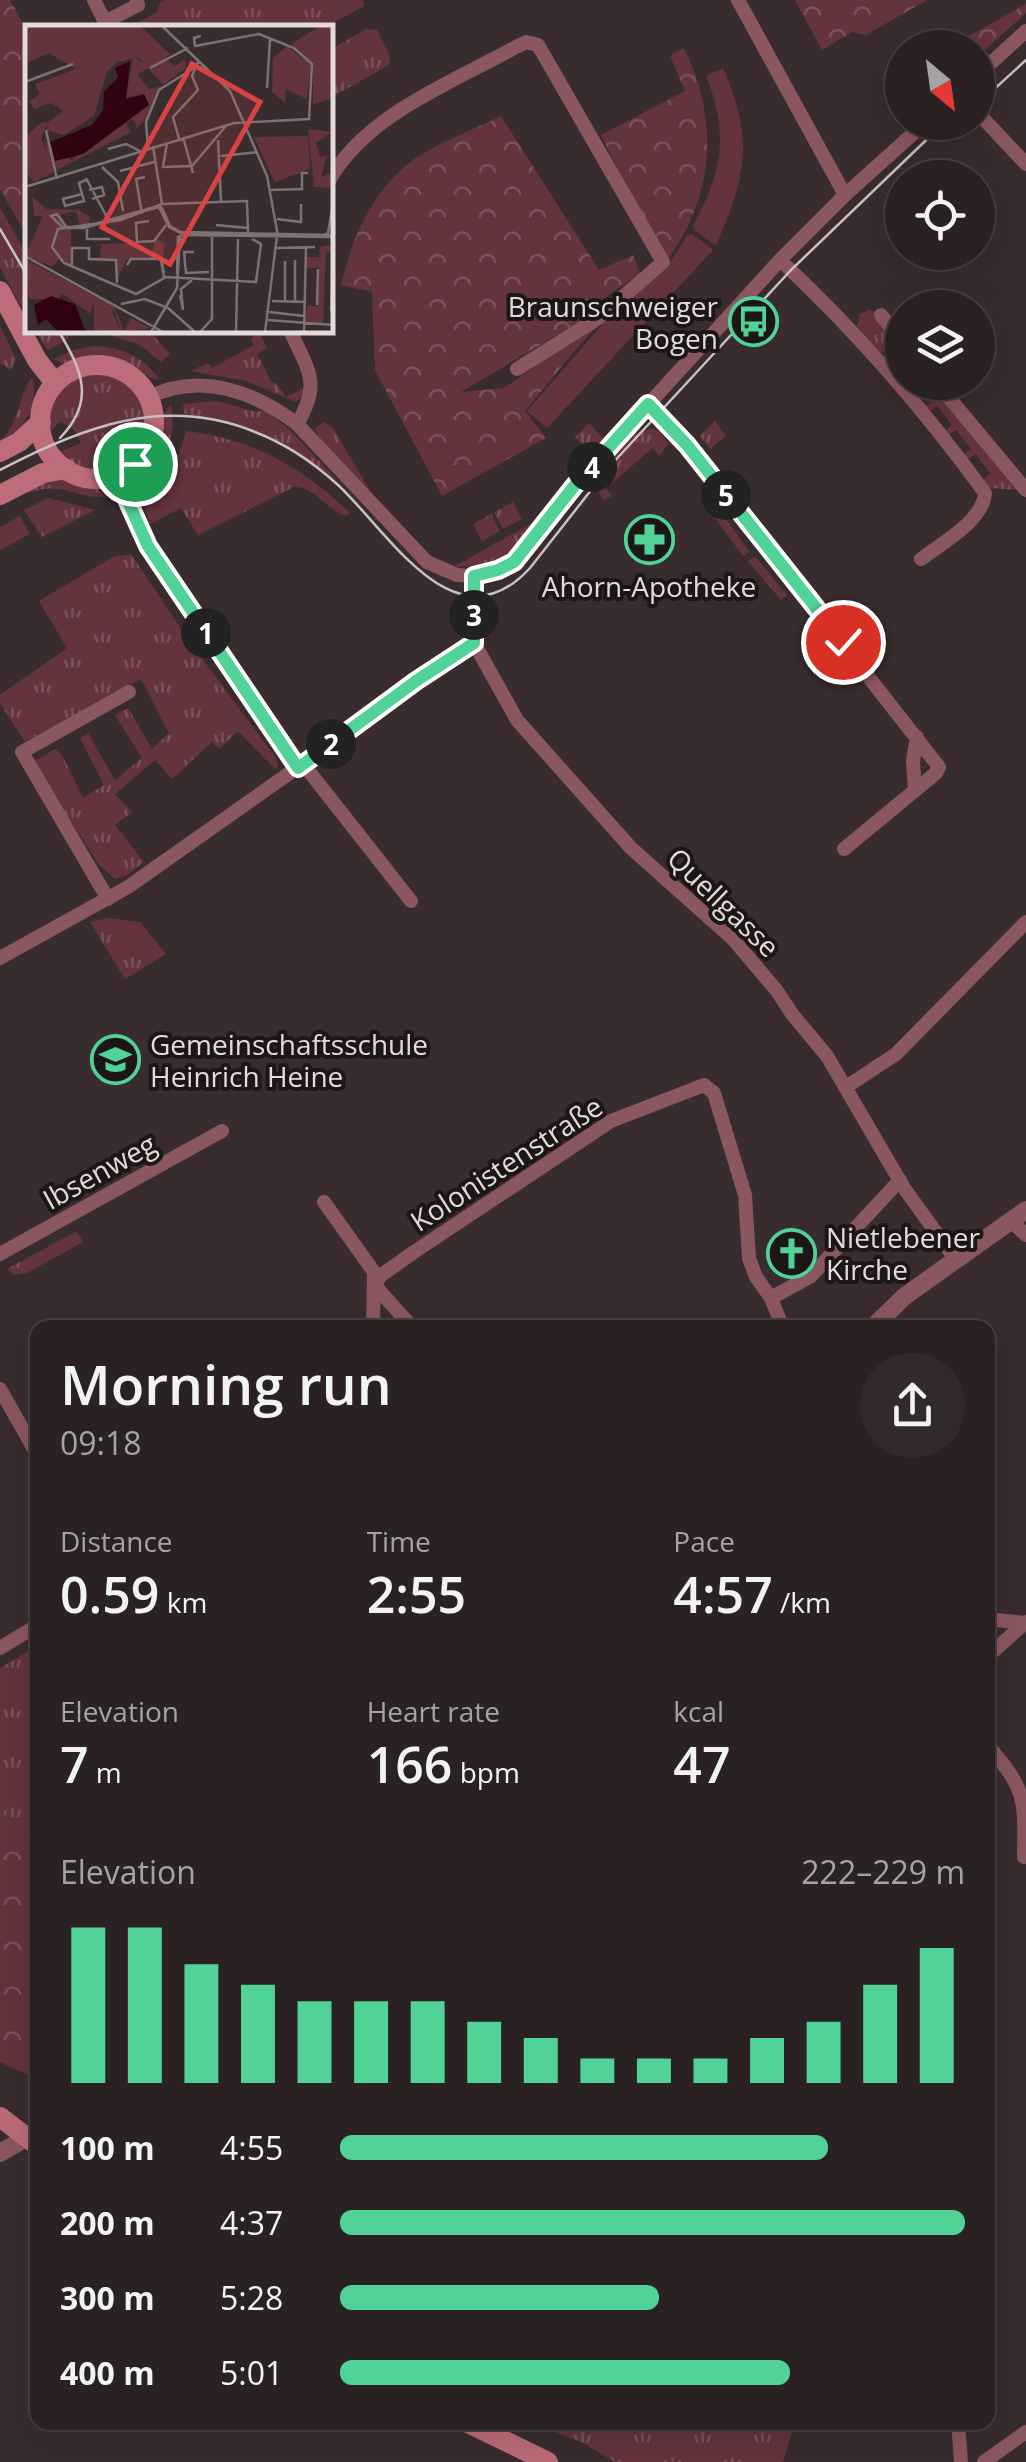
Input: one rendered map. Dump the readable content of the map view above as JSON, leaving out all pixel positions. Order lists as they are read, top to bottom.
{
  "streets": {
    "street": ["Quellgasse", "Kolonistenstraße", "Ibsenweg"]
  },
  "places": {
    "bus stop": ["Braunschweiger Bogen"],
    "pharmacy": ["Ahorn-Apotheke"],
    "school or university": ["Gemeinschaftsschule Heinrich Heine"],
    "church": ["Nietlebener Kirche"]
  },
  "north": "bottom right",
  "page": {
    "pins": [
      "4",
      "5",
      "3",
      "1",
      "2"
    ],
    "heading": ["Morning run", "09:18"],
    "stats": [
      ["Distance", "0.59 km"],
      ["Time", "2:55"],
      ["Pace", "4:57 /km"],
      ["Elevation", "7 m"],
      ["Heart rate", "166 bpm"],
      ["kcal", "47"]
    ],
    "chart": ["Elevation", "222–229 m"],
    "list": [
      {
        "name": "100 m",
        "note": "4:55"
      },
      {
        "name": "200 m",
        "note": "4:37"
      },
      {
        "name": "300 m",
        "note": "5:28"
      },
      {
        "name": "400 m",
        "note": "5:01"
      }
    ]
  }
}
